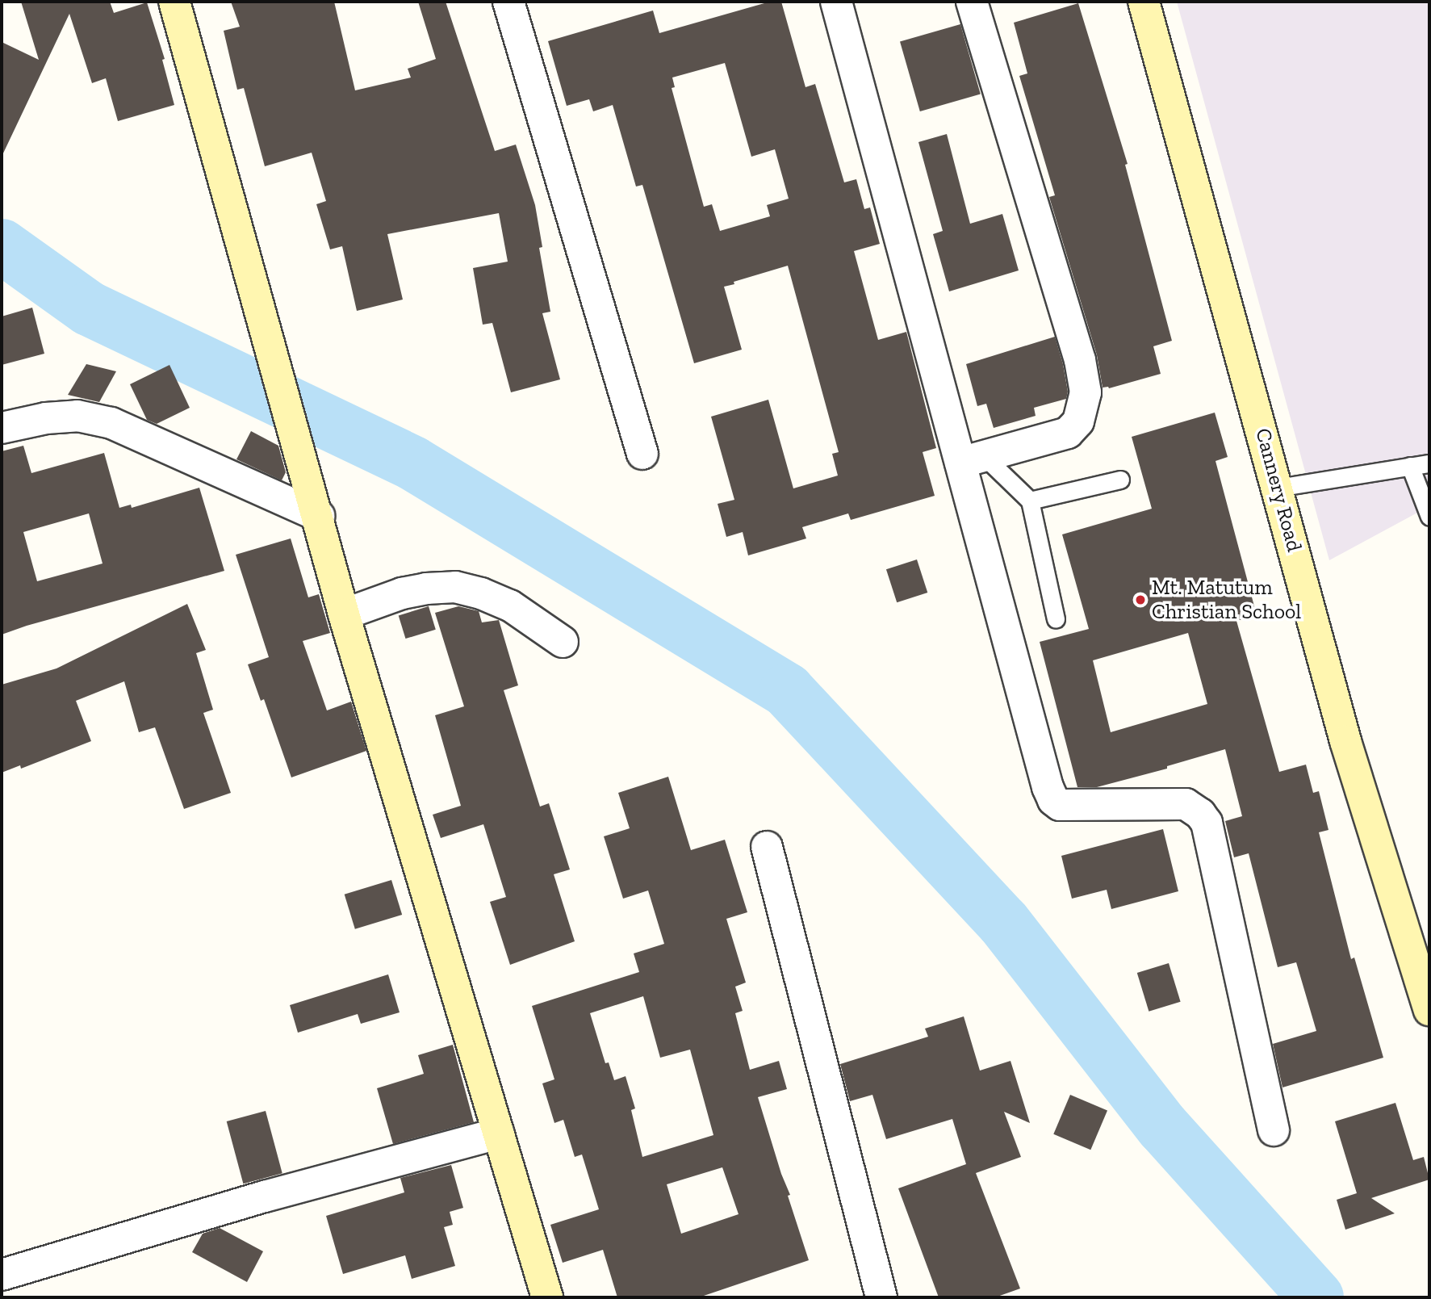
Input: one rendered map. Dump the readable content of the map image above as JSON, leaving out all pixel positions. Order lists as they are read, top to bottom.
{
  "streets": {
    "street": ["Cannery Road"]
  },
  "places": ["Mt. Matutum Christian School"]
}
